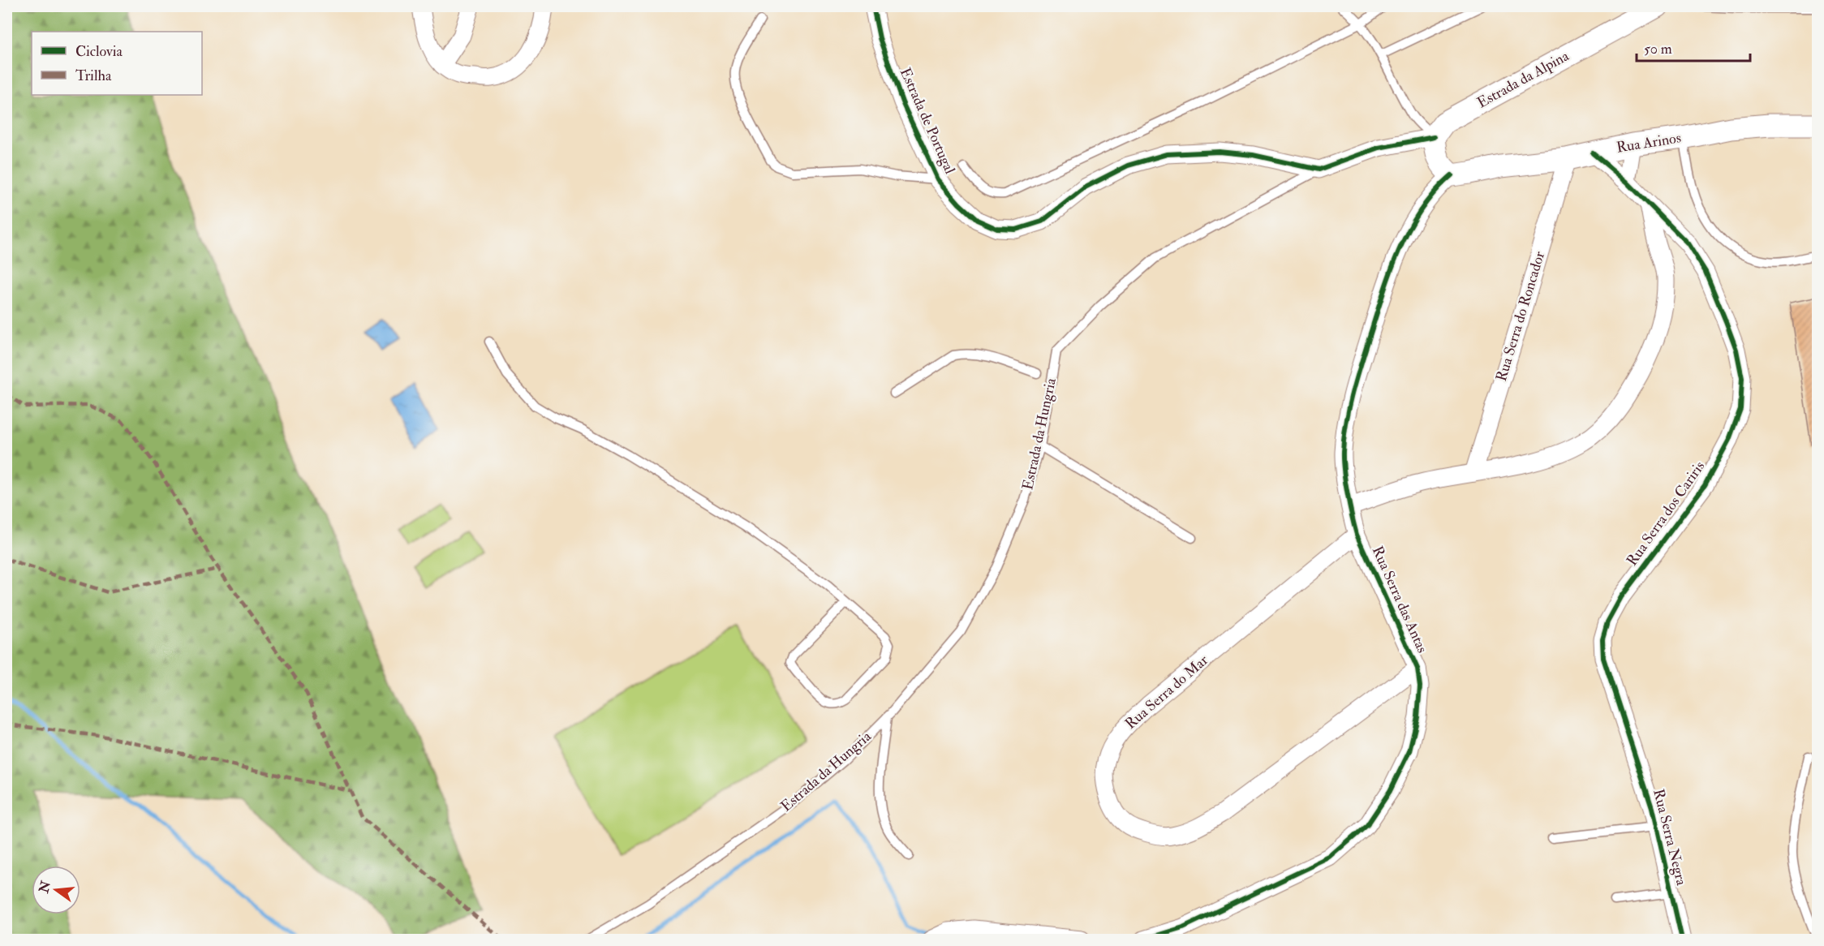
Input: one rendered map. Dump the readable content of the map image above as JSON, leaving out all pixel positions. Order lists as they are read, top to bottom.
{
  "streets": {
    "street": [
      "Estrada da Alpina",
      "Estrada de Portugal",
      "Rua Arinos",
      "Rua Serra do Roncador",
      "Estrada da Hungria",
      "Rua Serra dos Cariris",
      "Rua Serra das Antas",
      "Rua Serra do Mar",
      "Rua Serra Negra"
    ]
  },
  "crossings": [
    ["Estrada da Alpina", "Estrada da Hungria"],
    ["Estrada de Portugal", "Estrada da Hungria"],
    ["Rua Arinos", "Rua Serra do Roncador"],
    ["Rua Arinos", "Rua Serra das Antas"],
    ["Rua Serra dos Cariris", "Rua Serra Negra"],
    ["Rua Serra das Antas", "Rua Serra do Mar"]
  ],
  "legend": ["Ciclovia", "Trilha"],
  "scale_bar": "50 m",
  "north": "left"
}
